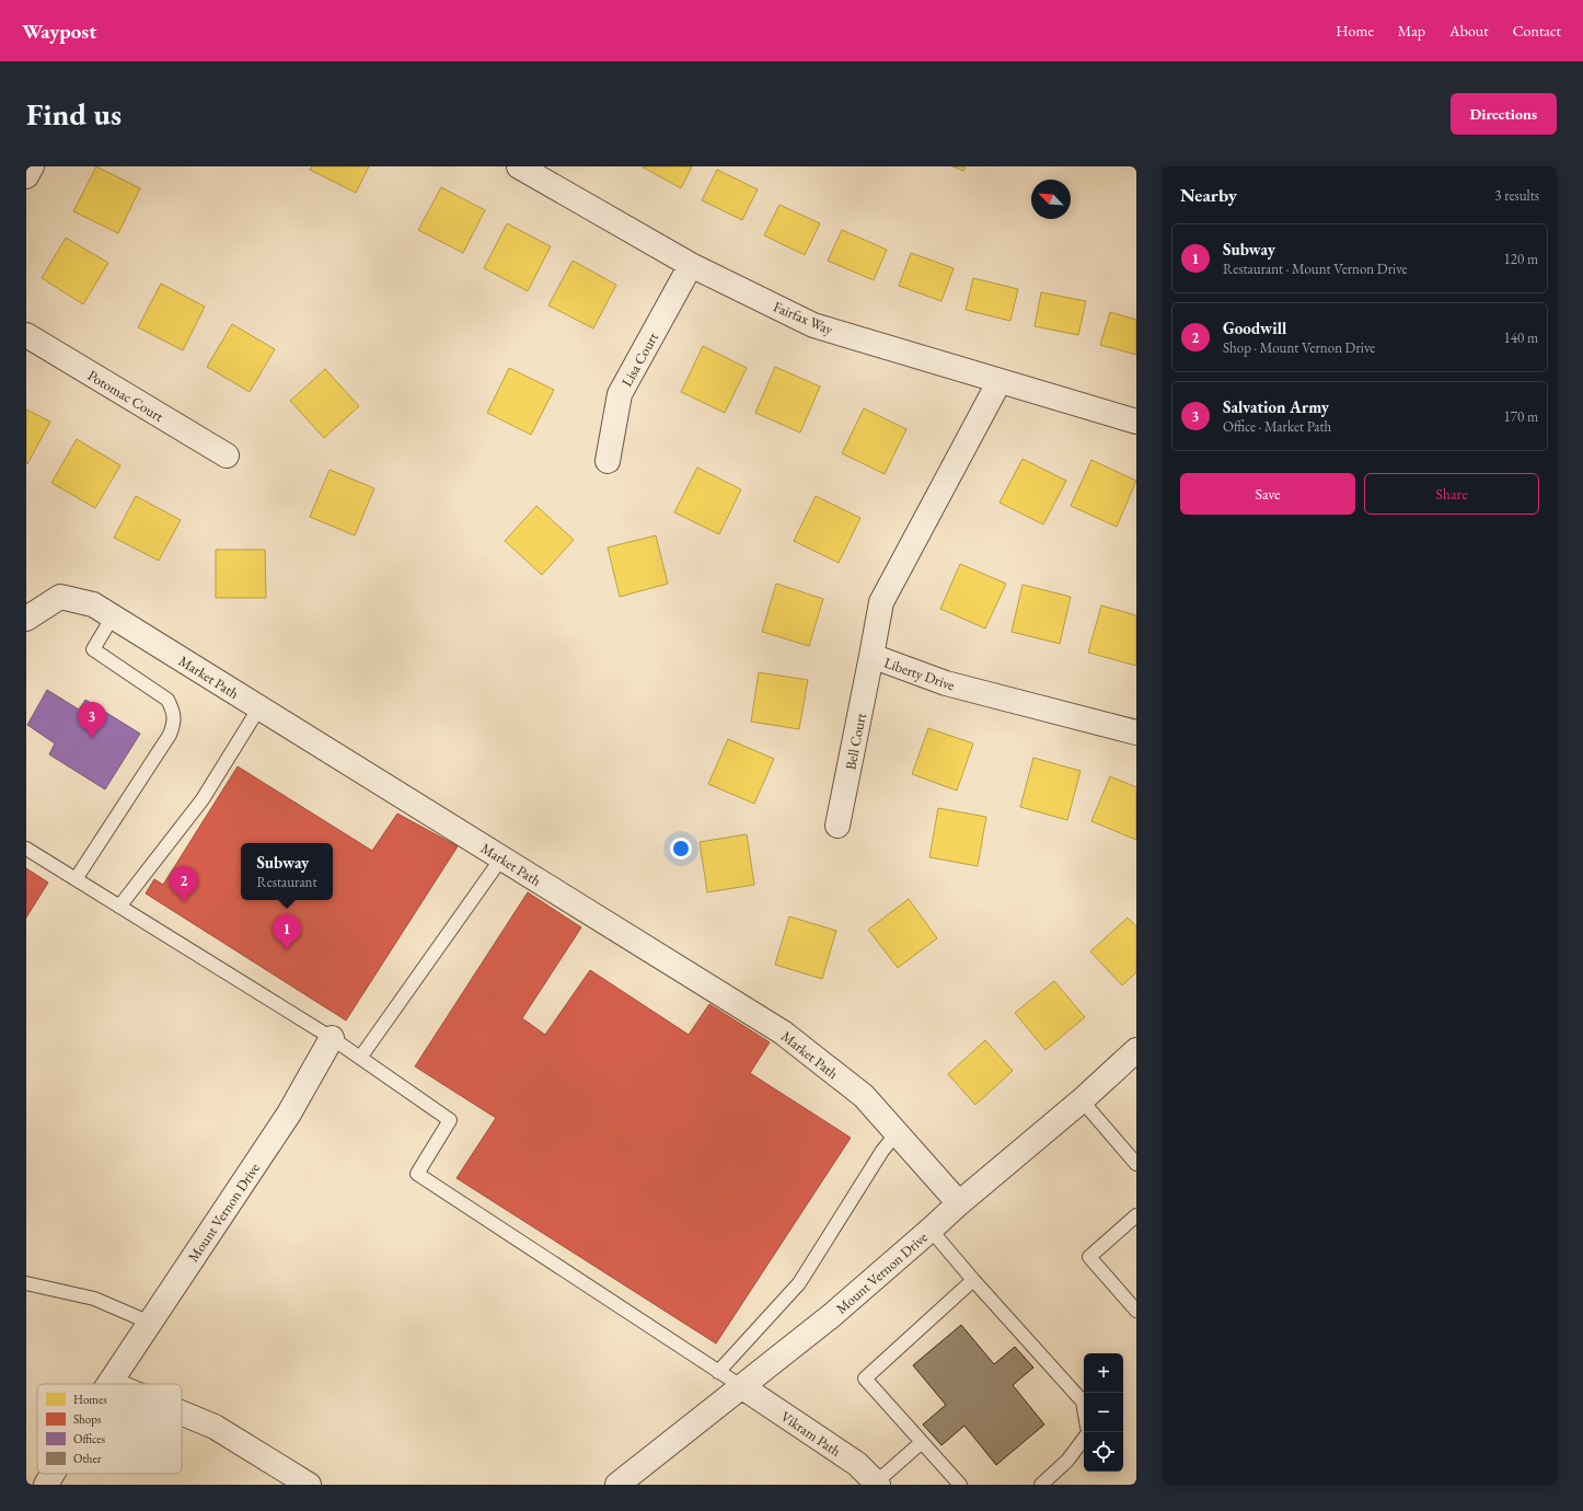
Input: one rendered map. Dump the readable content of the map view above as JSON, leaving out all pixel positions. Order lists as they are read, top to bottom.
{
  "streets": {
    "street": [
      "Fairfax Way",
      "Lisa Court",
      "Potomac Court",
      "Liberty Drive",
      "Market Path",
      "Bell Court",
      "Mount Vernon Drive",
      "Vikram Path"
    ]
  },
  "crossings": [
    ["Fairfax Way", "Lisa Court"],
    ["Fairfax Way", "Liberty Drive"],
    ["Liberty Drive", "Bell Court"],
    ["Market Path", "Mount Vernon Drive"],
    ["Mount Vernon Drive", "Vikram Path"]
  ],
  "legend": [
    "Homes",
    "Shops",
    "Offices",
    "Other"
  ],
  "north": "top left",
  "page": {
    "header": "Waypost",
    "nav": [
      "Home",
      "Map",
      "About",
      "Contact"
    ],
    "buttons": [
      "Directions",
      ["Save", "Share"]
    ],
    "title": "Find us",
    "heading": ["Nearby", "3 results"],
    "list": [
      {
        "mark": "1",
        "name": "Subway",
        "note": "Restaurant · Mount Vernon Drive",
        "value": "120 m"
      },
      {
        "mark": "2",
        "name": "Goodwill",
        "note": "Shop · Mount Vernon Drive",
        "value": "140 m"
      },
      {
        "mark": "3",
        "name": "Salvation Army",
        "note": "Office · Market Path",
        "value": "170 m"
      }
    ],
    "pins": ["3", "2", "1"],
    "popup": ["Subway", "Restaurant"],
    "map_buttons": ["+", "−"]
  }
}
